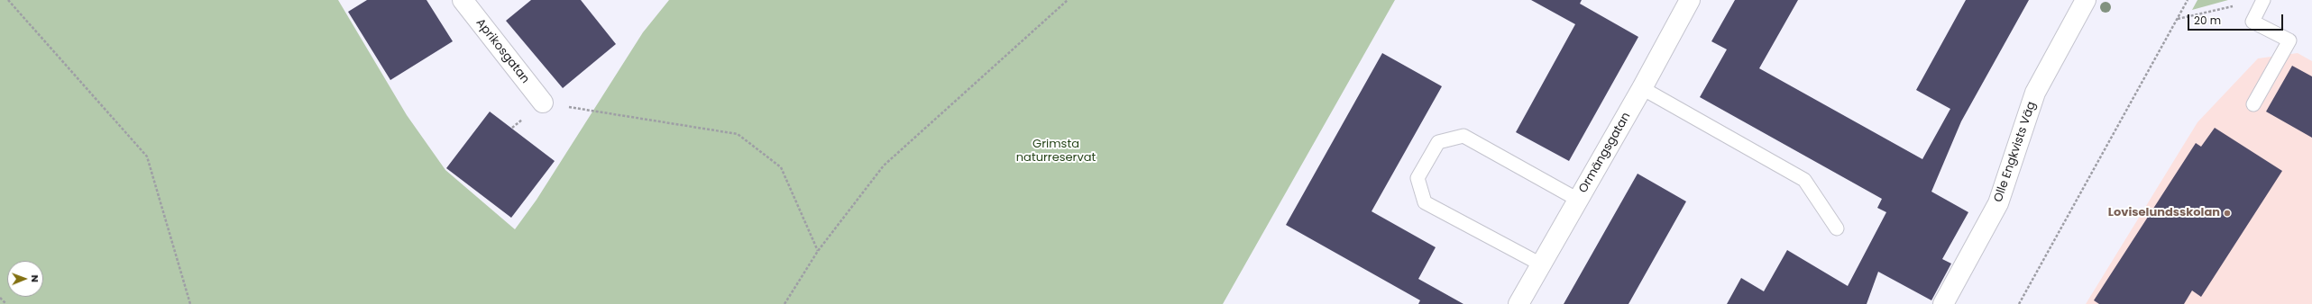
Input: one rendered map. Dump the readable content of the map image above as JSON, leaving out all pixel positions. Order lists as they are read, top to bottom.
{
  "streets": {
    "street": ["Aprikosgatan", "Olle Engkvists Väg", "Ormängsgatan"]
  },
  "parks": ["Grimsta naturreservat"],
  "places": ["Loviselundsskolan"],
  "scale_bar": "20 m",
  "north": "right"
}
